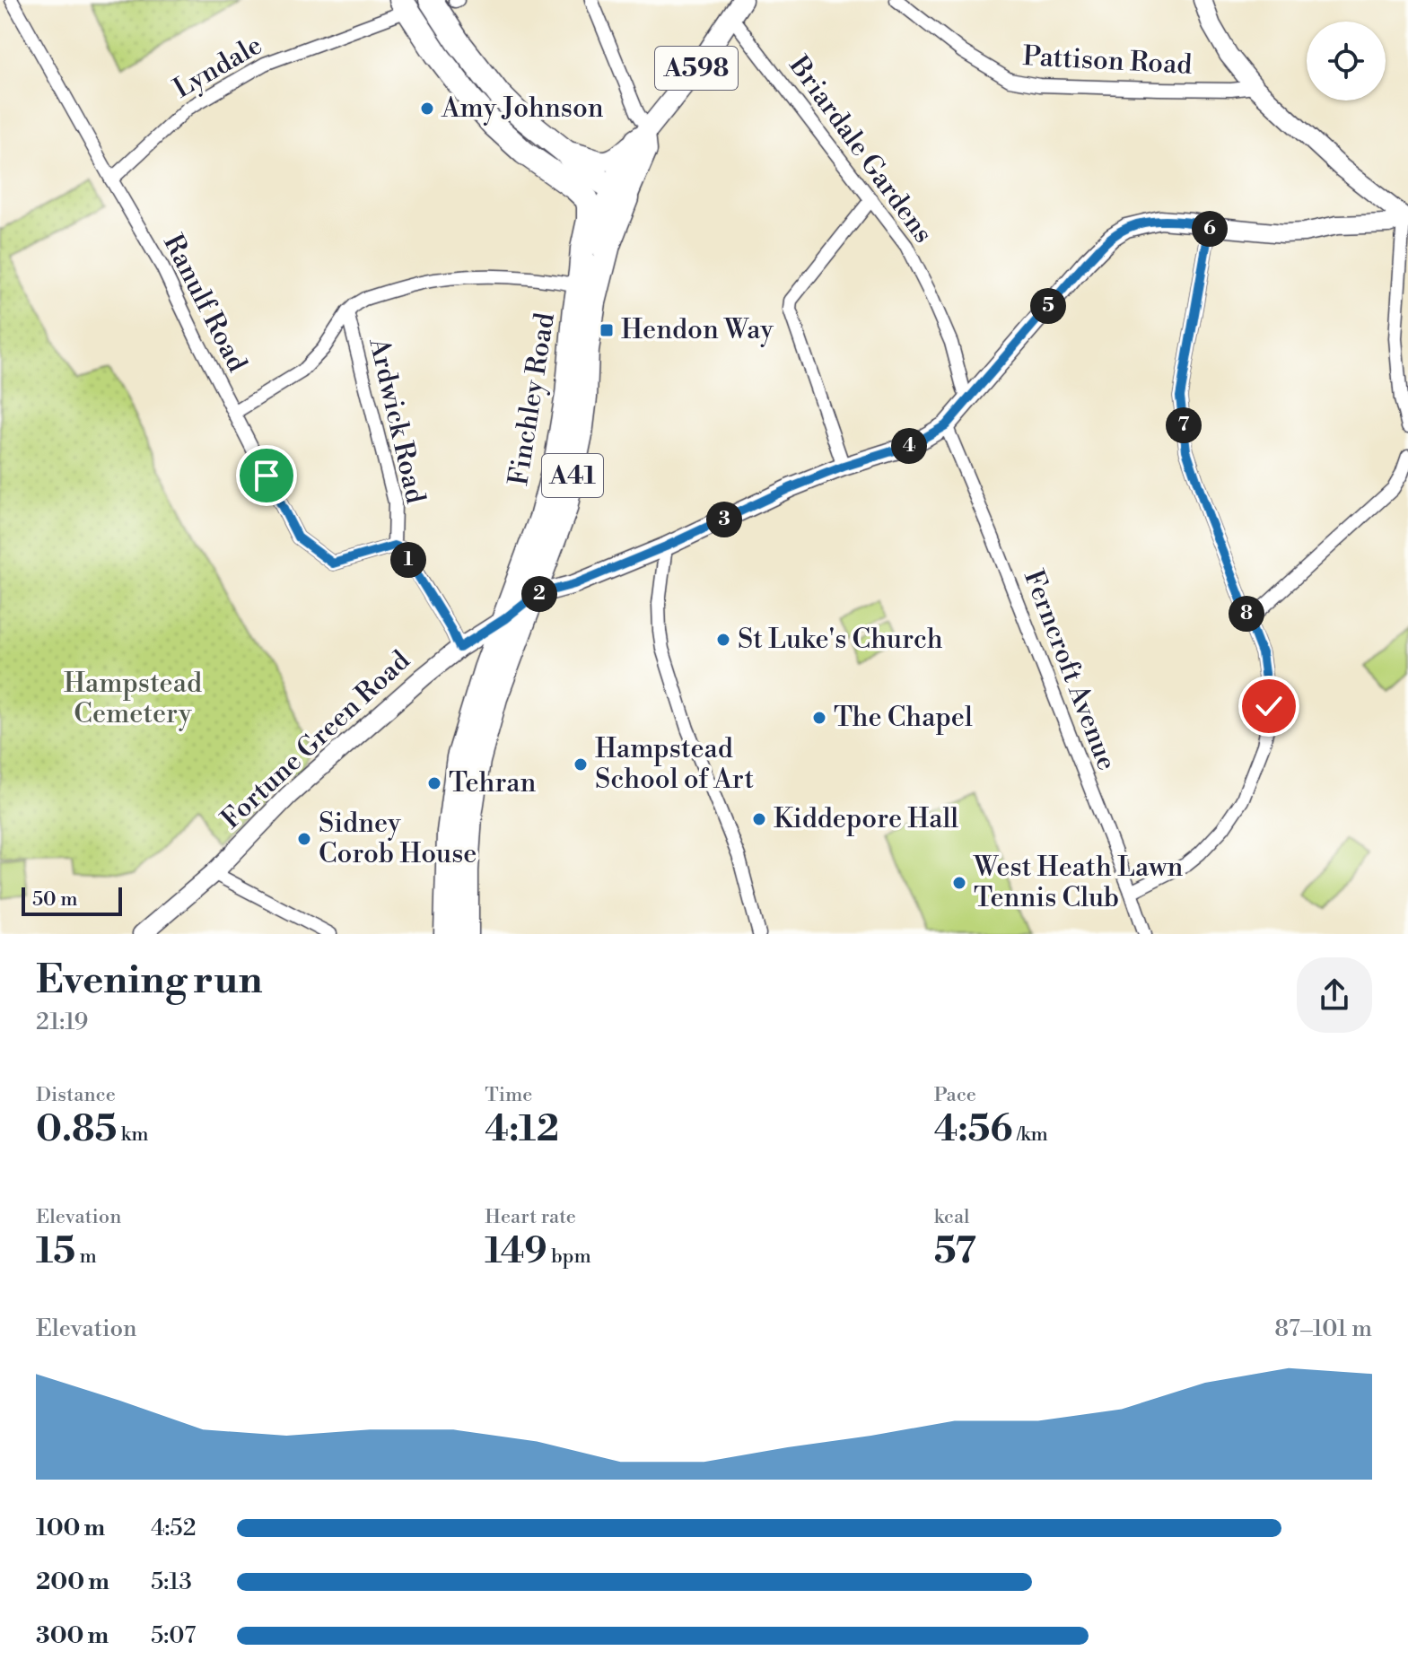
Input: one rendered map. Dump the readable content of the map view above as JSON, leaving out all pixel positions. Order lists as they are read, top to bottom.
{
  "streets": {
    "highway": ["Finchley Road", "A41"],
    "main road": ["A598"],
    "street": [
      "Pattison Road",
      "Lyndale",
      "Briardale Gardens",
      "Ranulf Road",
      "Ardwick Road",
      "Ferncroft Avenue",
      "Fortune Green Road"
    ]
  },
  "crossings": [
    ["Lyndale", "Ranulf Road"],
    ["Briardale Gardens", "Finchley Road"],
    ["Ranulf Road", "Ardwick Road"],
    ["Finchley Road", "A41"],
    ["Finchley Road", "Fortune Green Road"],
    ["Ardwick Road", "Fortune Green Road"]
  ],
  "parks": ["Hampstead Cemetery"],
  "places": {
    "other": [
      "Amy Johnson",
      "St Luke's Church",
      "The Chapel",
      "Hampstead School of Art",
      "Tehran",
      "Kiddepore Hall",
      "Sidney Corob House",
      "West Heath Lawn Tennis Club"
    ],
    "transit": ["Hendon Way"]
  },
  "scale_bar": "50 m",
  "page": {
    "pins": [
      "6",
      "5",
      "7",
      "4",
      "3",
      "1",
      "2",
      "8"
    ],
    "scale": "50 m",
    "heading": ["Evening run", "21:19"],
    "stats": [
      ["Distance", "0.85 km"],
      ["Time", "4:12"],
      ["Pace", "4:56 /km"],
      ["Elevation", "15 m"],
      ["Heart rate", "149 bpm"],
      ["kcal", "57"]
    ],
    "chart": ["Elevation", "87–101 m"],
    "list": [
      {
        "name": "100 m",
        "note": "4:52"
      },
      {
        "name": "200 m",
        "note": "5:13"
      },
      {
        "name": "300 m",
        "note": "5:07"
      }
    ]
  }
}
